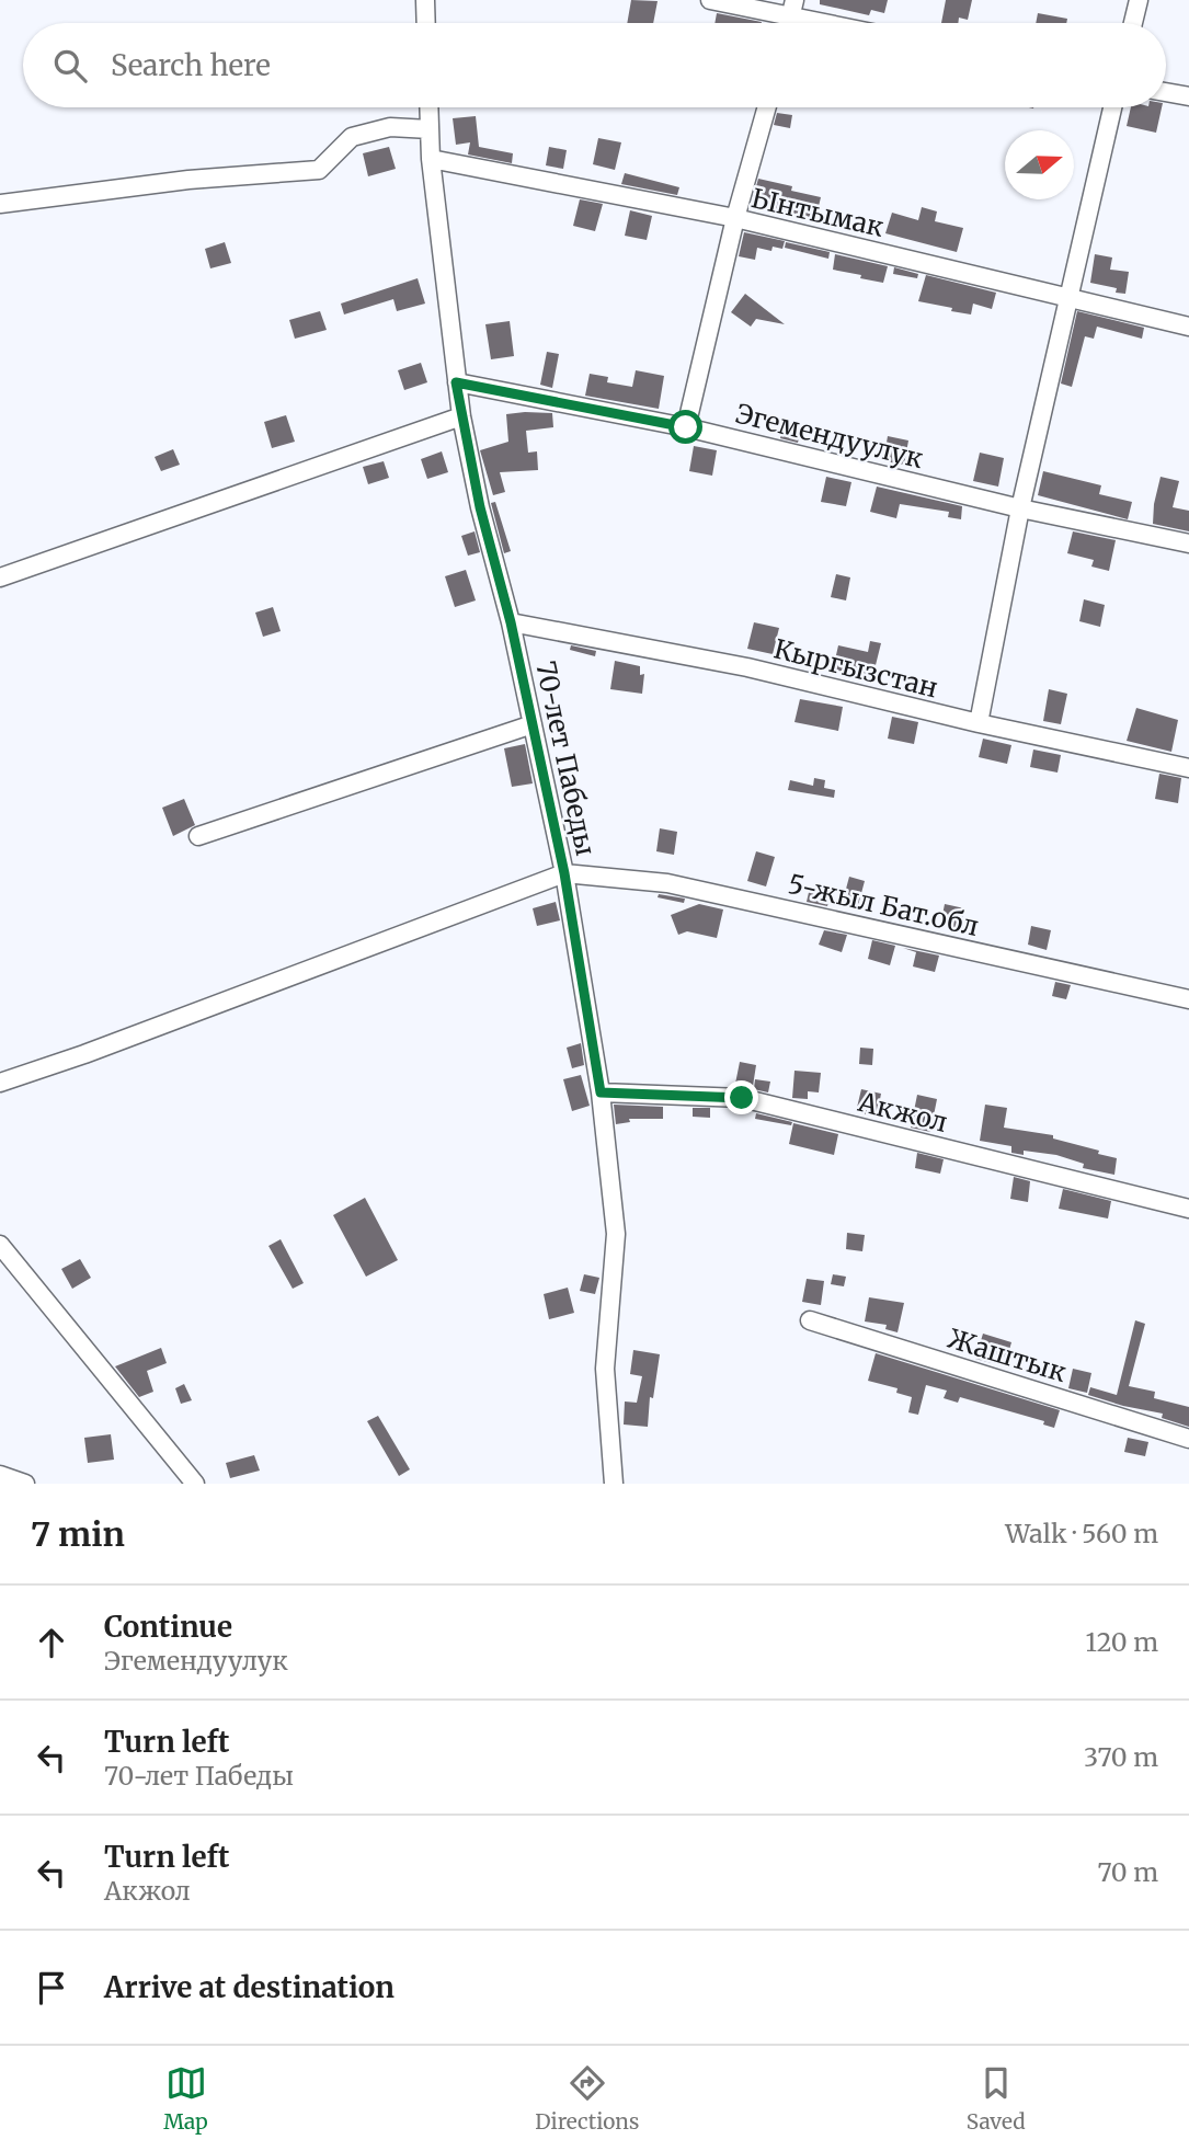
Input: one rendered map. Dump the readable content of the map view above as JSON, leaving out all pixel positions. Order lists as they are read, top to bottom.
{
  "streets": {
    "street": [
      "Ынтымак",
      "Эгемендуулук",
      "Кыргызстан",
      "70-лет Пабеды",
      "5-жыл Бат.обл",
      "Акжол",
      "Жаштык"
    ]
  },
  "crossings": [
    ["Ынтымак", "70-лет Пабеды"],
    ["Эгемендуулук", "70-лет Пабеды"],
    ["Кыргызстан", "70-лет Пабеды"],
    ["70-лет Пабеды", "5-жыл Бат.обл"],
    ["70-лет Пабеды", "Акжол"]
  ],
  "north": "right",
  "page": {
    "search": "Search here",
    "heading": ["7 min", "Walk · 560 m"],
    "list": [
      ["Continue", "Эгемендуулук", "120 m"],
      ["Turn left", "70-лет Пабеды", "370 m"],
      ["Turn left", "Акжол", "70 m"],
      "Arrive at destination"
    ],
    "nav": ["Map", "Directions", "Saved"]
  }
}
